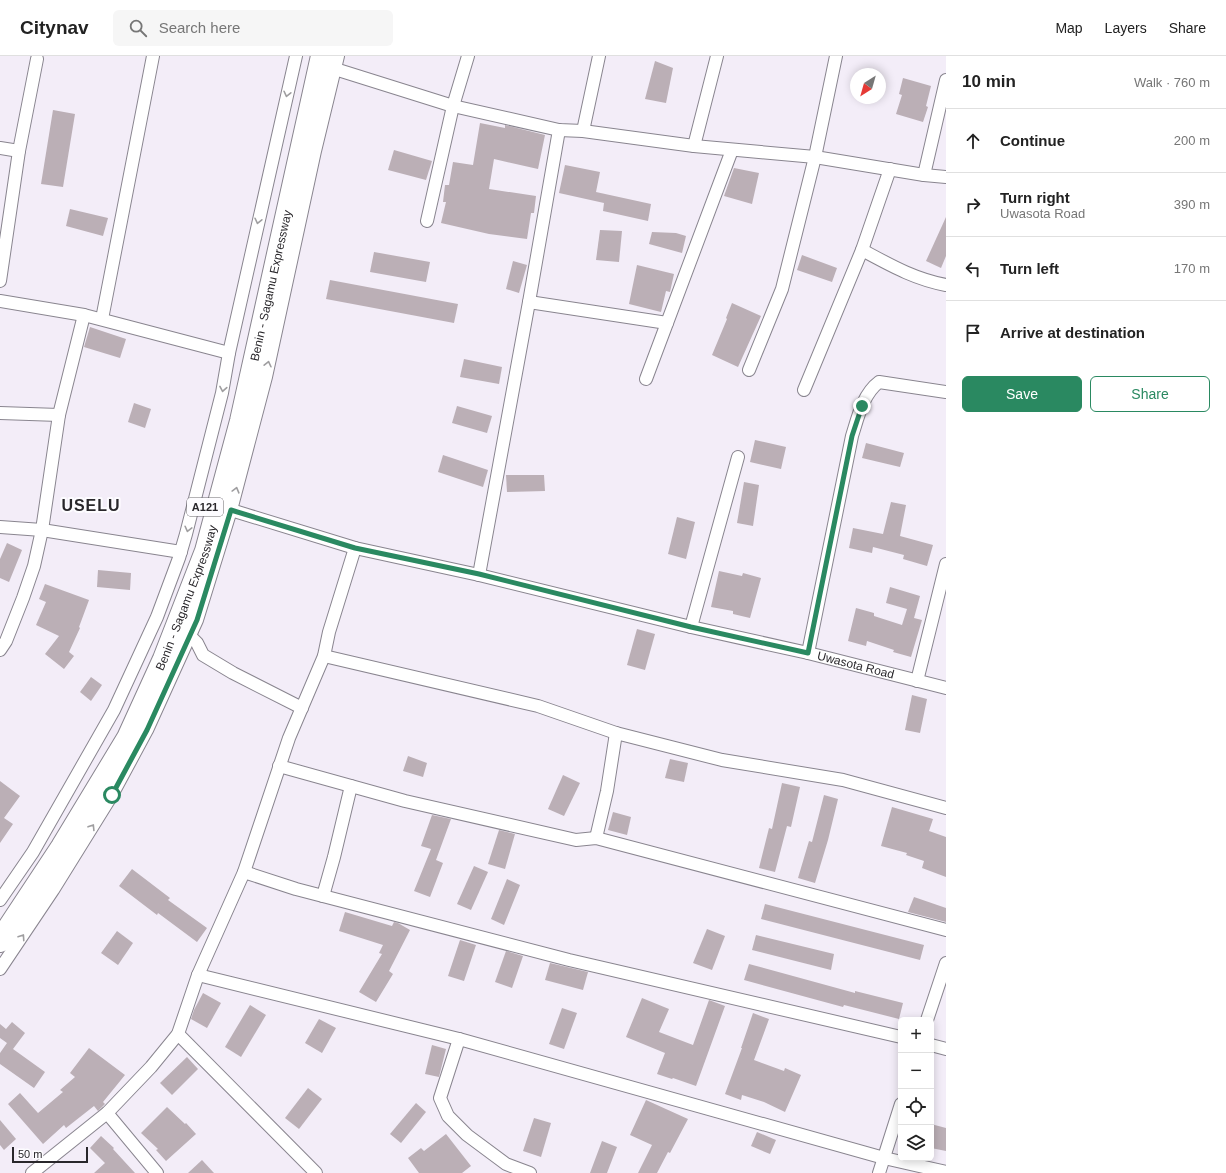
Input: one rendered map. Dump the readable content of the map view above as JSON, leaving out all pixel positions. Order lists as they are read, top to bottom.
{
  "streets": {
    "highway": ["Benin - Sagamu Expressway", "A121"],
    "street": ["Uwasota Road"]
  },
  "districts": ["USELU"],
  "scale_bar": "50 m",
  "north": "bottom left",
  "page": {
    "header": "Citynav",
    "search": "Search here",
    "nav": ["Map", "Layers", "Share"],
    "heading": ["10 min", "Walk · 760 m"],
    "list": [
      ["Continue", "200 m"],
      ["Turn right", "Uwasota Road", "390 m"],
      ["Turn left", "170 m"],
      "Arrive at destination"
    ],
    "buttons": ["Save", "Share"],
    "map_buttons": ["+", "−"],
    "scale": "50 m"
  }
}
